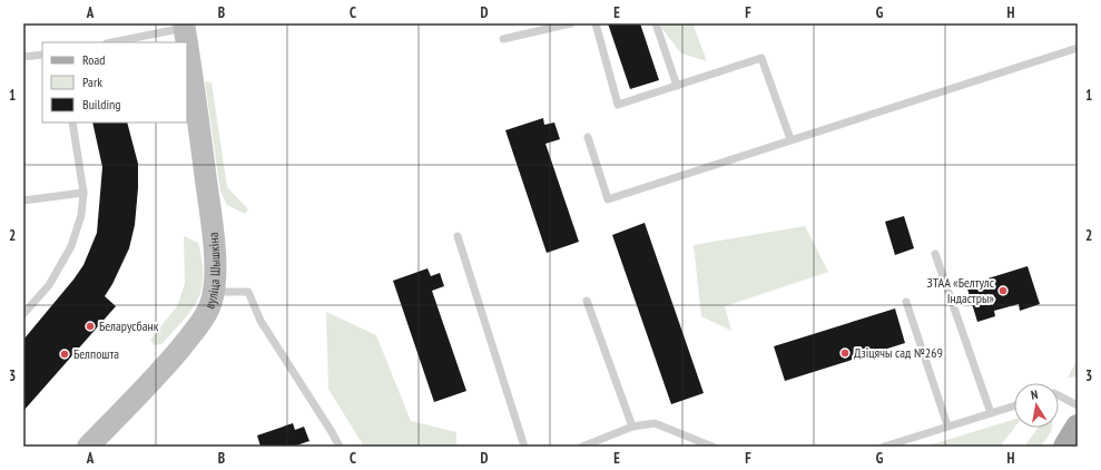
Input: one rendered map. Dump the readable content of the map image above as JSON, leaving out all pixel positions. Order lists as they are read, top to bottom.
{
  "streets": {
    "main road": ["вуліца Шышкіна"]
  },
  "places": [
    "ЗТАА «Белтулс Iндастры»",
    "Беларусбанк",
    "Дзіцячы сад №269",
    "Белпошта"
  ],
  "legend": ["Road", "Park", "Building"],
  "north": "top",
  "grid": {
    "columns": [
      "A",
      "B",
      "C",
      "D",
      "E",
      "F",
      "G",
      "H"
    ],
    "rows": ["1", "2", "3"]
  }
}
